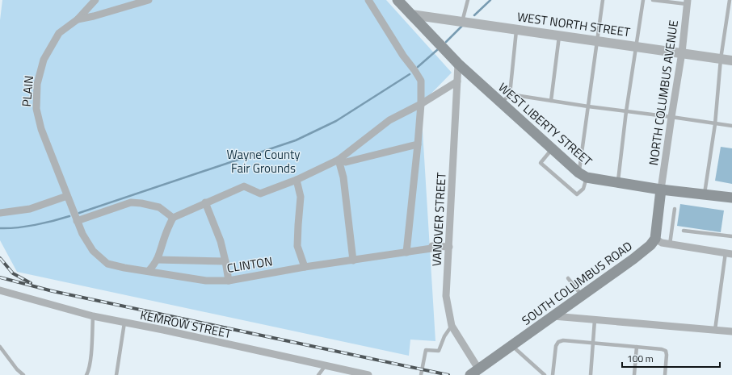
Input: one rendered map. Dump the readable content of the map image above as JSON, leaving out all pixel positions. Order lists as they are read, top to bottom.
{
  "streets": {
    "main road": ["WEST LIBERTY STREET", "SOUTH COLUMBUS ROAD"],
    "street": [
      "WEST NORTH STREET",
      "PLAIN",
      "NORTH COLUMBUS AVENUE",
      "VANOVER STREET",
      "CLINTON",
      "KEMROW STREET"
    ]
  },
  "crossings": [
    ["WEST NORTH STREET", "NORTH COLUMBUS AVENUE"],
    ["WEST NORTH STREET", "WEST LIBERTY STREET"],
    ["PLAIN", "CLINTON"],
    ["NORTH COLUMBUS AVENUE", "WEST LIBERTY STREET"],
    ["WEST LIBERTY STREET", "VANOVER STREET"],
    ["VANOVER STREET", "CLINTON"],
    ["VANOVER STREET", "SOUTH COLUMBUS ROAD"]
  ],
  "parks": ["Wayne County Fair Grounds"],
  "scale_bar": "100 m"
}
